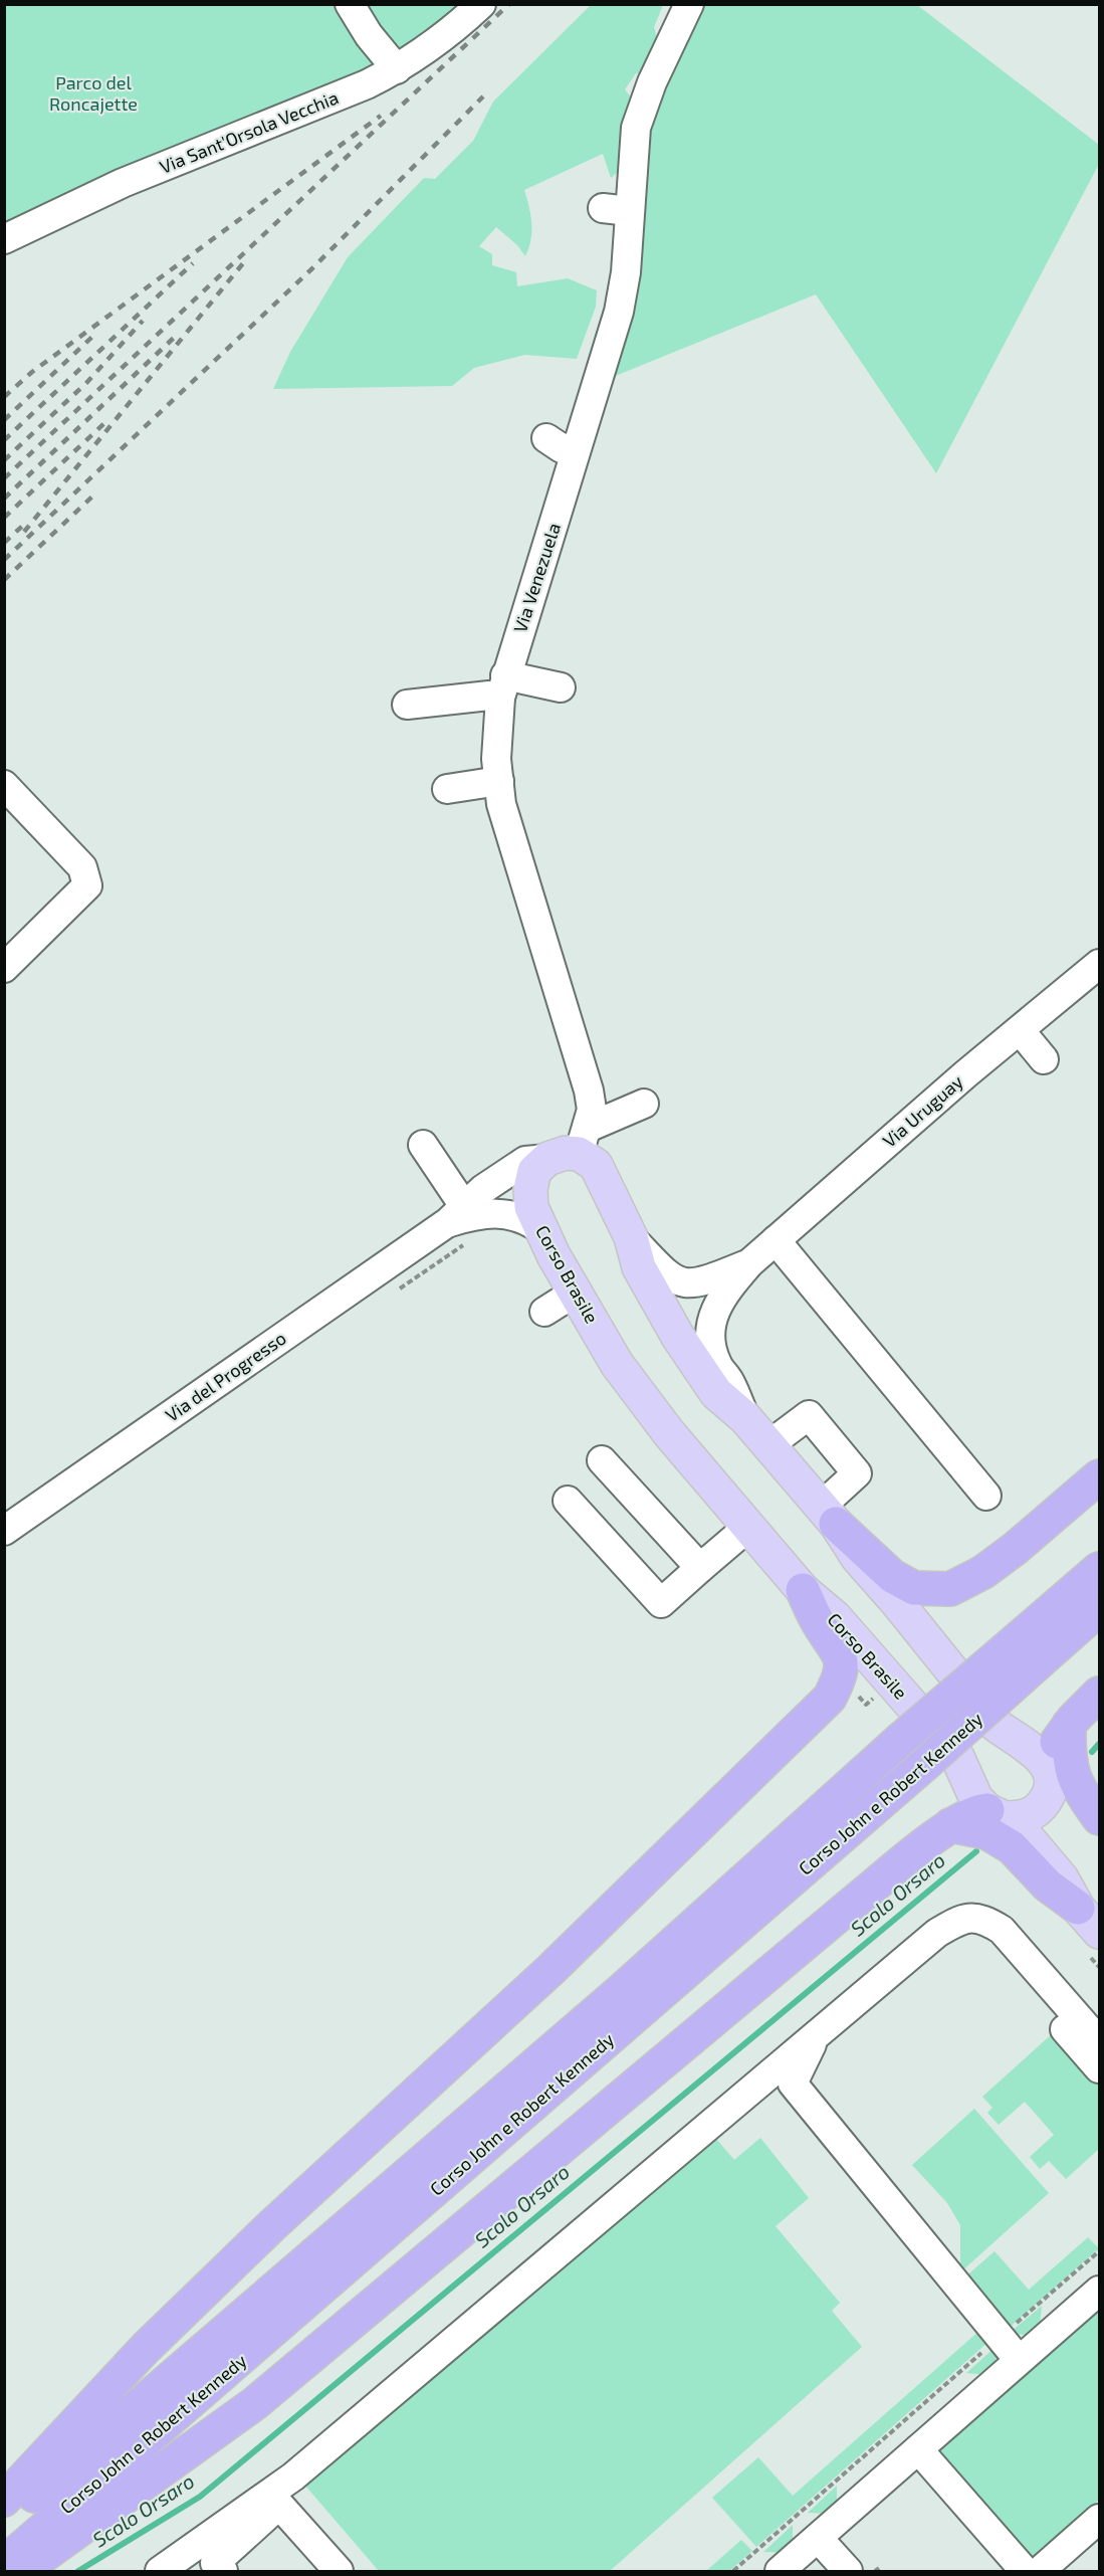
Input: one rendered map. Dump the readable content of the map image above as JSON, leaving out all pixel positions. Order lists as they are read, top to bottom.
{
  "streets": {
    "highway": ["Corso John e Robert Kennedy"],
    "main road": ["Corso Brasile"],
    "street": [
      "Via Sant'Orsola Vecchia",
      "Via Venezuela",
      "Via Uruguay",
      "Via del Progresso"
    ]
  },
  "crossings": [
    ["Via Venezuela", "Corso Brasile"],
    ["Via Venezuela", "Via del Progresso"],
    ["Corso Brasile", "Via del Progresso"]
  ],
  "water": ["Scolo Orsaro"],
  "parks": ["Parco del Roncajette"]
}
